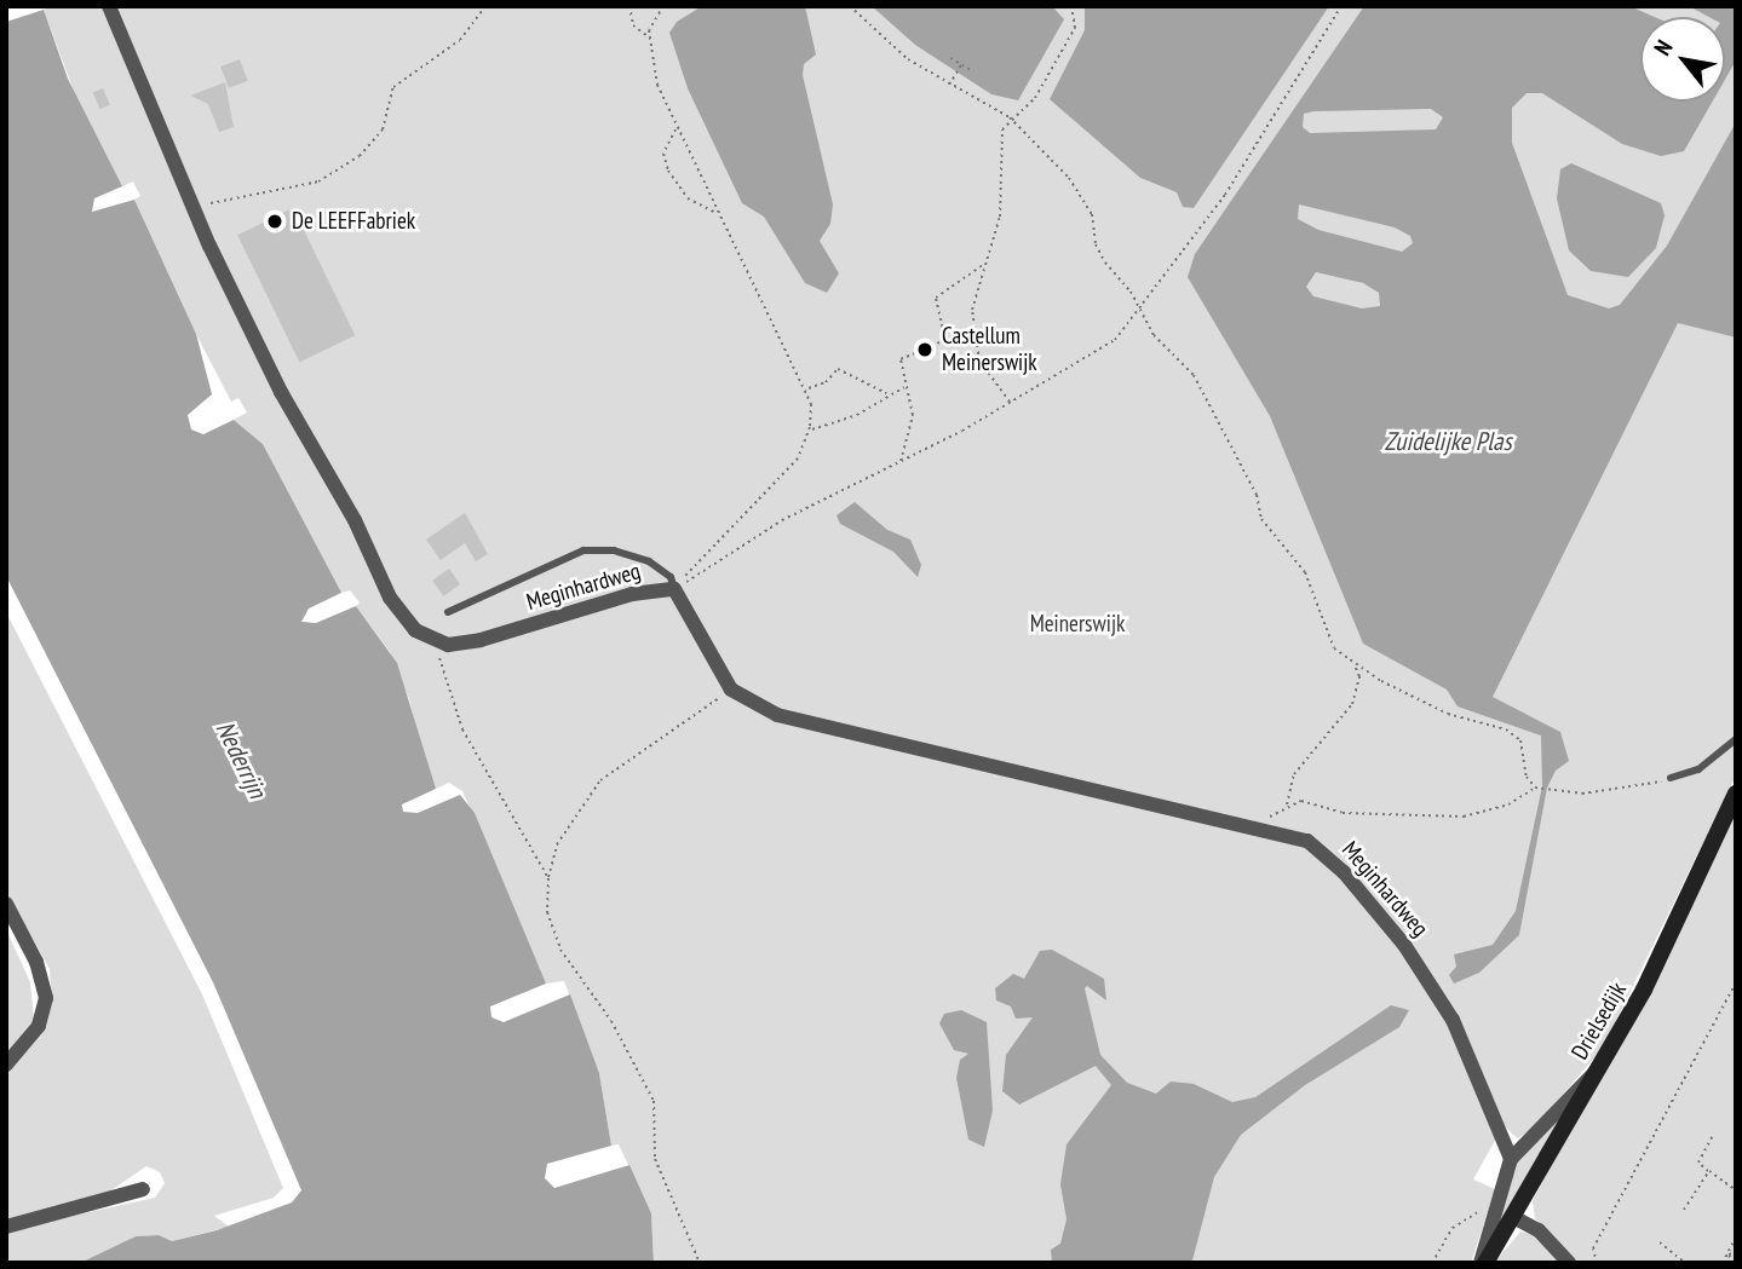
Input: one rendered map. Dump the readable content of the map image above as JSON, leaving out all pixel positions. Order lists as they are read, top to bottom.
{
  "streets": {
    "street": ["Meginhardweg", "Drielsedijk"]
  },
  "water": ["Zuidelijke Plas", "Nederrijn"],
  "parks": ["Meinerswijk"],
  "places": ["De LEEFFabriek", "Castellum Meinerswijk"],
  "north": "top left"
}
